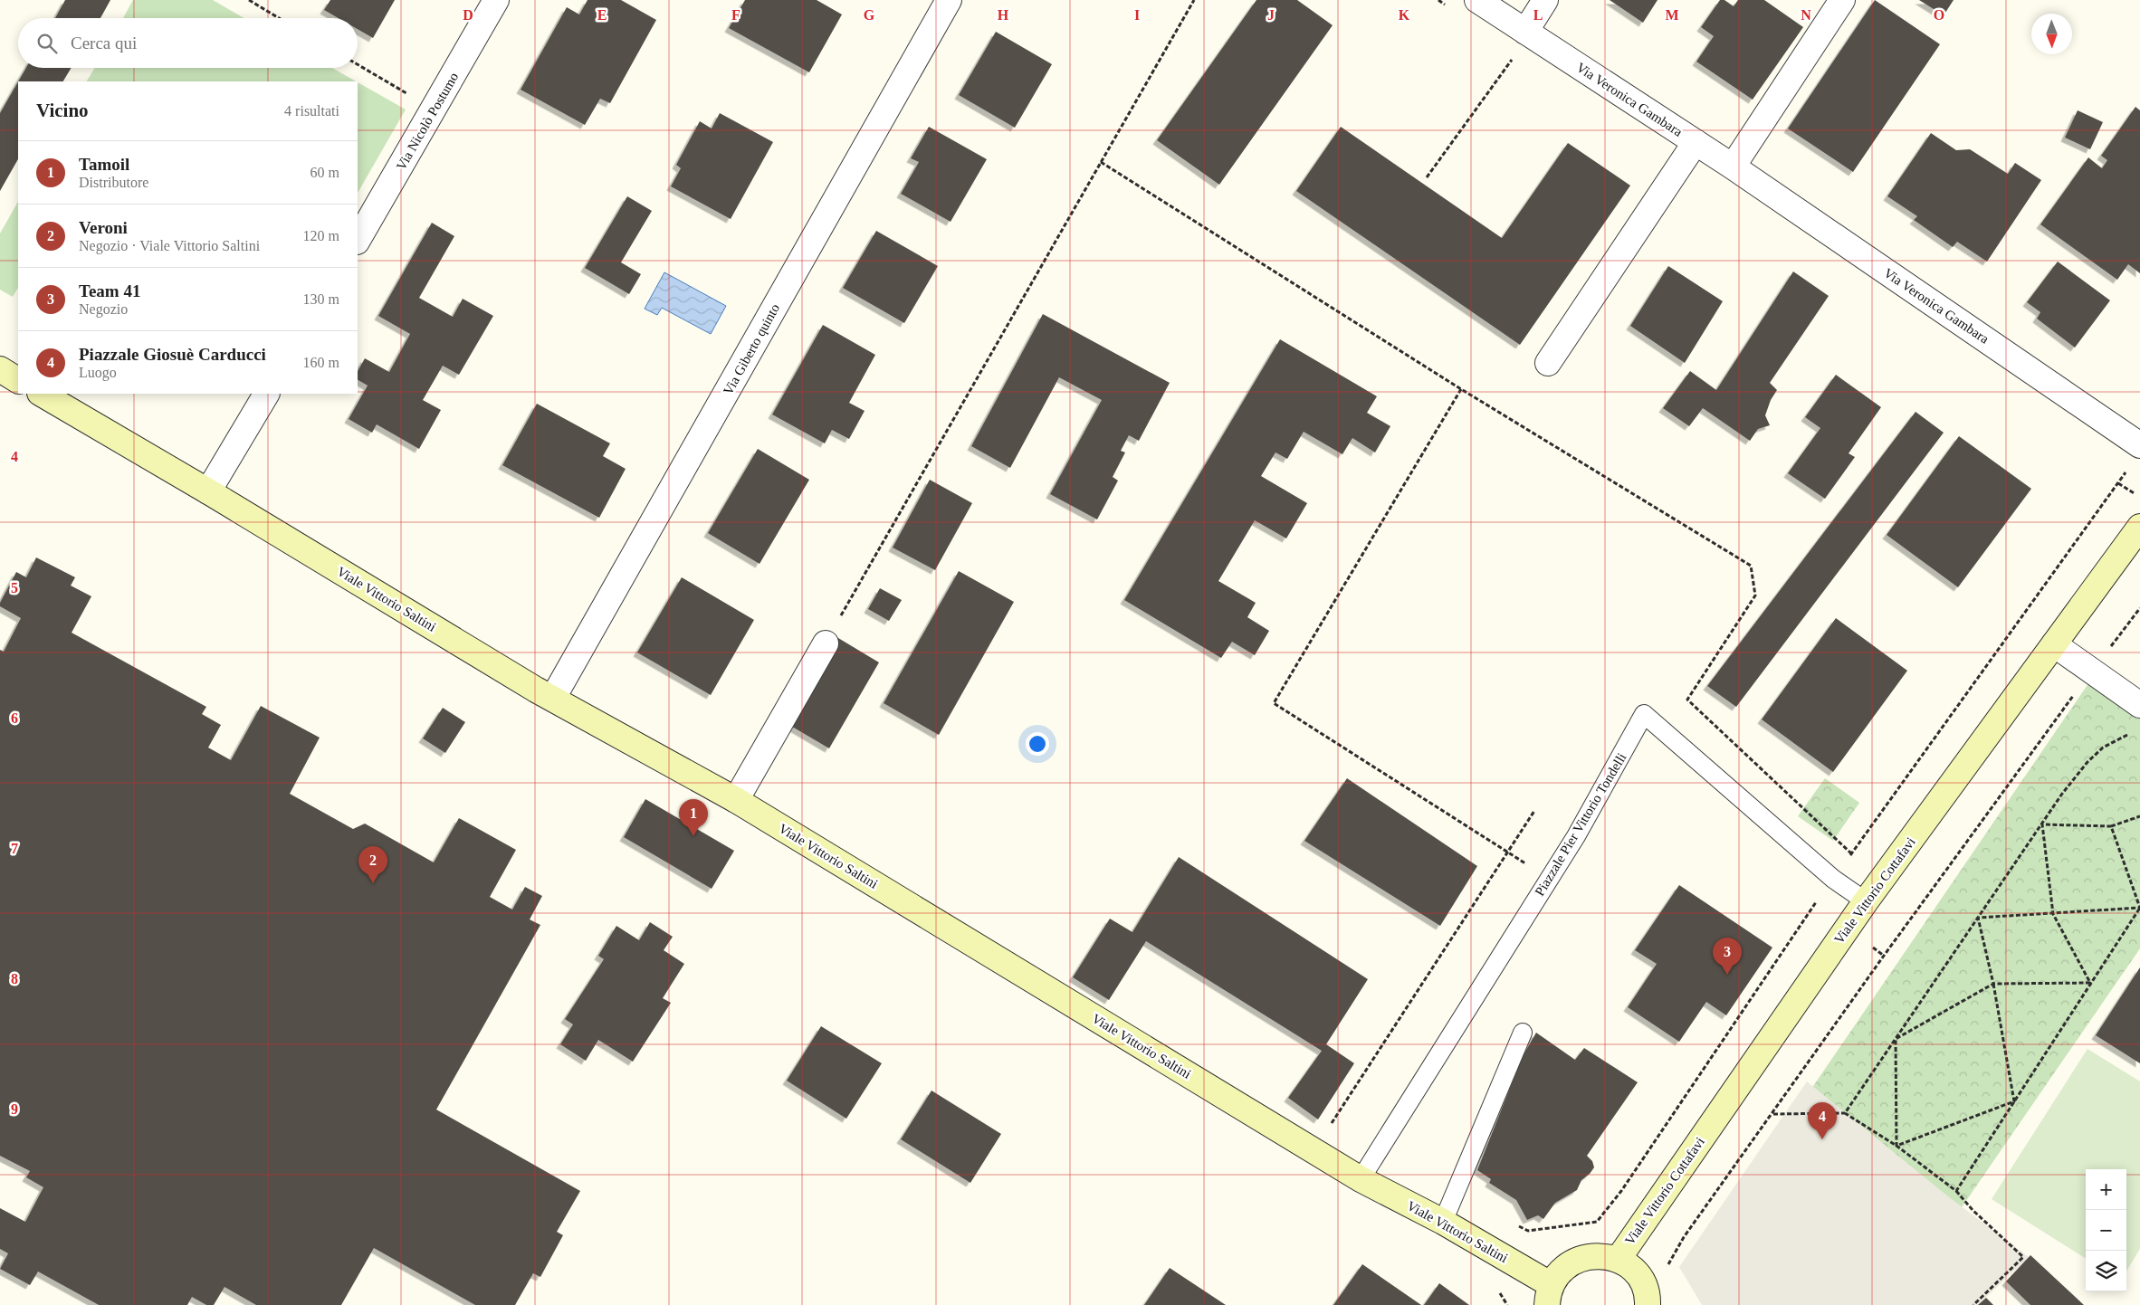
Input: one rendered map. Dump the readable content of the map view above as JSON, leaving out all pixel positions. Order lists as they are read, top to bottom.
{
  "streets": {
    "street": [
      "Via Veronica Gambara",
      "Via Nicolò Postumo",
      "Via Giberto quinto",
      "Viale Vittorio Saltini",
      "Viale Vittorio Cottafavi"
    ],
    "lane": ["Piazzale Pier Vittorio Tondelli"]
  },
  "crossings": [
    ["Via Giberto quinto", "Viale Vittorio Saltini"],
    ["Viale Vittorio Saltini", "Piazzale Pier Vittorio Tondelli"],
    ["Piazzale Pier Vittorio Tondelli", "Viale Vittorio Cottafavi"]
  ],
  "north": "bottom",
  "page": {
    "search": "Cerca qui",
    "heading": ["Vicino", "4 risultati"],
    "list": [
      {
        "mark": "1",
        "name": "Tamoil",
        "note": "Distributore",
        "value": "60 m"
      },
      {
        "mark": "2",
        "name": "Veroni",
        "note": "Negozio · Viale Vittorio Saltini",
        "value": "120 m"
      },
      {
        "mark": "3",
        "name": "Team 41",
        "note": "Negozio",
        "value": "130 m"
      },
      {
        "mark": "4",
        "name": "Piazzale Giosuè Carducci",
        "note": "Luogo",
        "value": "160 m"
      }
    ],
    "pins": [
      "1",
      "2",
      "3",
      "4"
    ],
    "map_buttons": ["+", "−"]
  },
  "grid": {
    "columns": [
      "D",
      "E",
      "F",
      "G",
      "H",
      "I",
      "J",
      "K",
      "L",
      "M",
      "N",
      "O"
    ],
    "rows": [
      "4",
      "5",
      "6",
      "7",
      "8",
      "9"
    ]
  }
}
